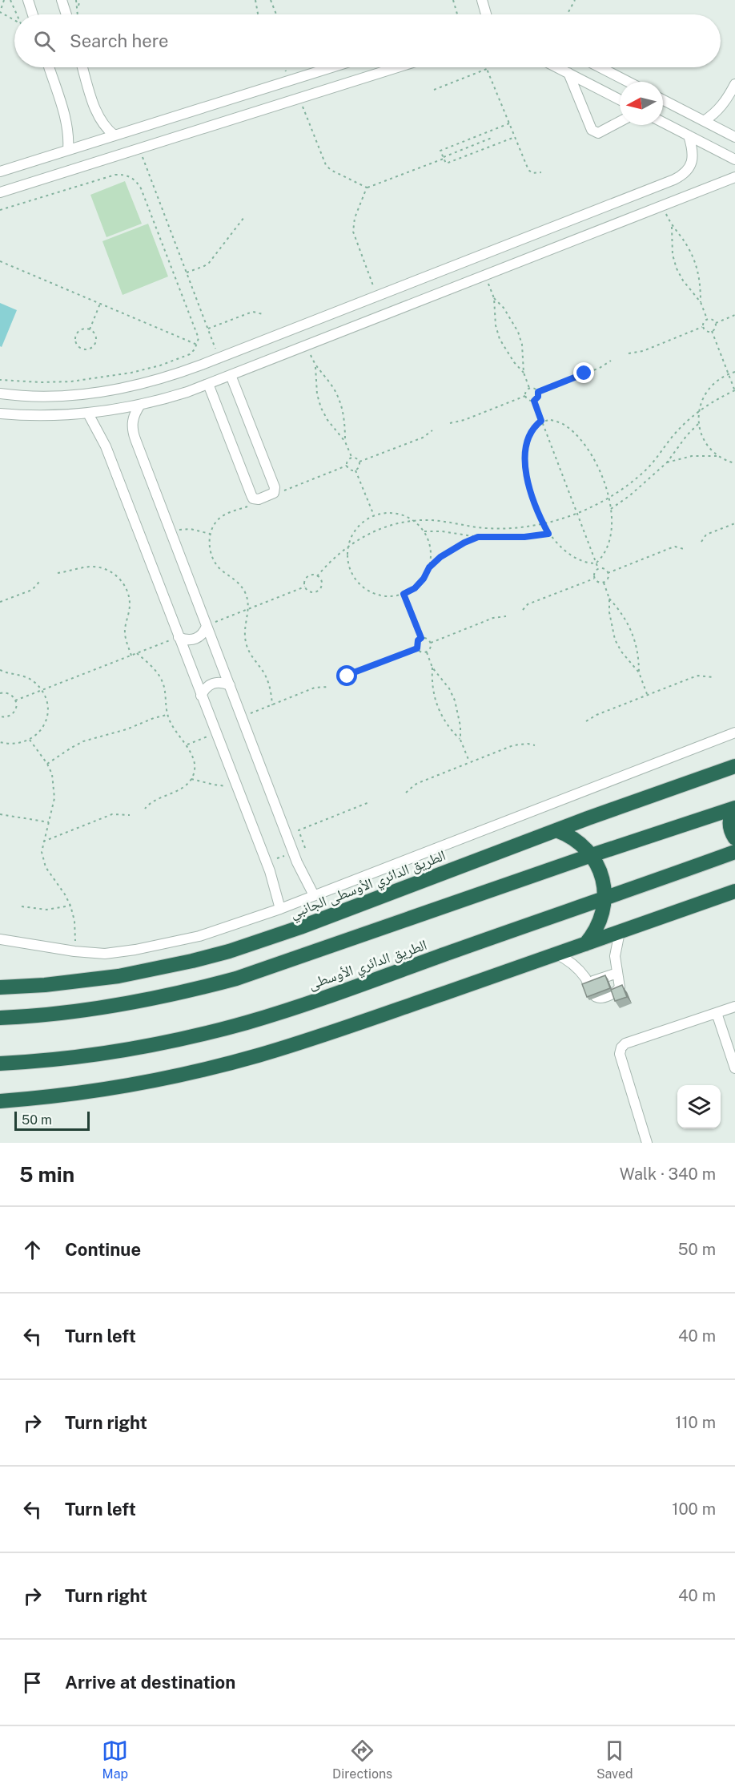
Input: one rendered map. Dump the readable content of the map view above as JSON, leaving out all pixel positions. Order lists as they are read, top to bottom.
{
  "streets": {
    "highway": ["الطريق الدائري الأوسطى الجانبي", "الطريق الدائري الأوسطى"]
  },
  "scale_bar": "50 m",
  "north": "left",
  "page": {
    "search": "Search here",
    "scale": "50 m",
    "heading": ["5 min", "Walk · 340 m"],
    "list": [
      ["Continue", "50 m"],
      ["Turn left", "40 m"],
      ["Turn right", "110 m"],
      ["Turn left", "100 m"],
      ["Turn right", "40 m"],
      "Arrive at destination"
    ],
    "nav": ["Map", "Directions", "Saved"]
  }
}
